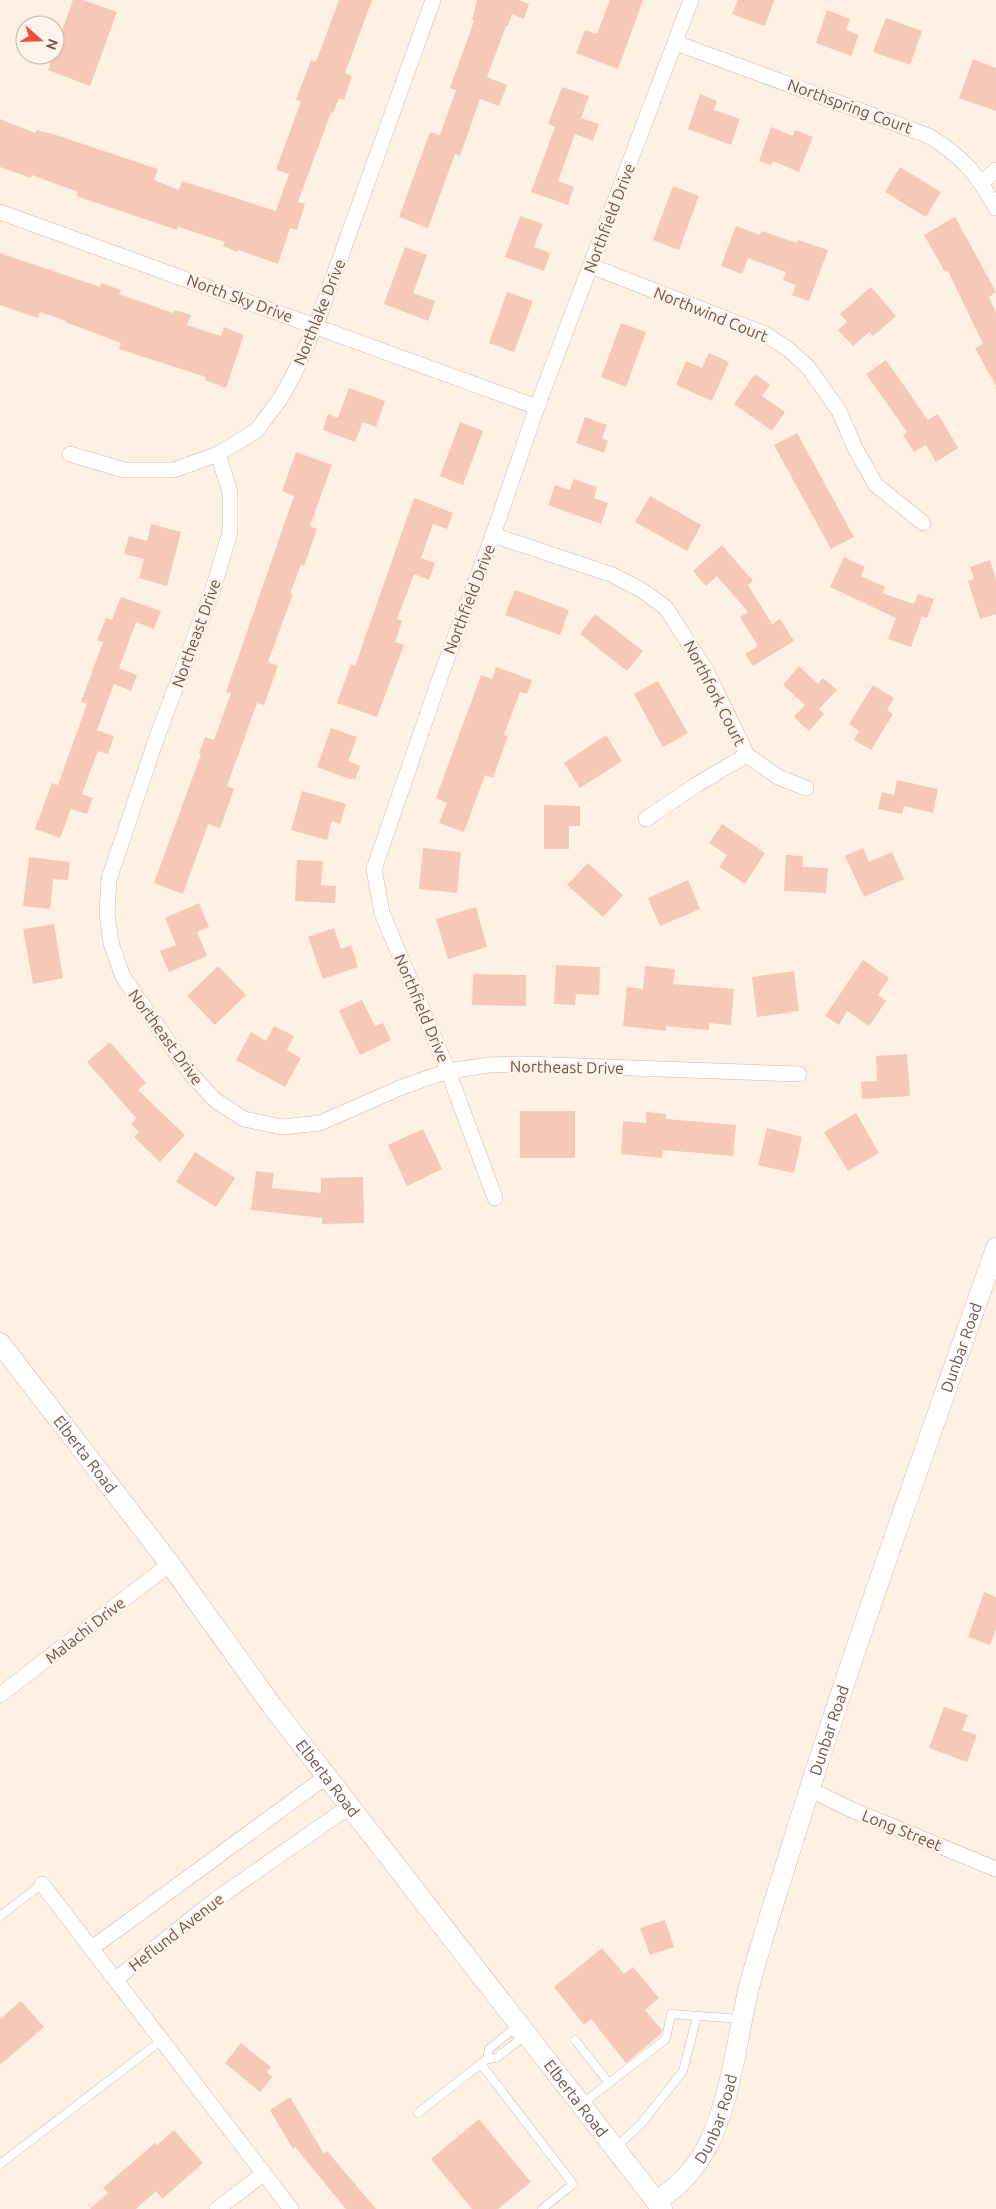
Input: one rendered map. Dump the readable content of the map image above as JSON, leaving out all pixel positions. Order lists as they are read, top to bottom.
{
  "streets": {
    "street": [
      "Northspring Court",
      "Northfield Drive",
      "North Sky Drive",
      "Northlake Drive",
      "Northwind Court",
      "Northeast Drive",
      "Northfork Court",
      "Dunbar Road",
      "Elberta Road",
      "Malachi Drive",
      "Long Street",
      "Heflund Avenue"
    ]
  },
  "crossings": [
    ["Northspring Court", "Northfield Drive"],
    ["Northfield Drive", "North Sky Drive"],
    ["Northfield Drive", "Northwind Court"],
    ["Northfield Drive", "Northeast Drive"],
    ["Northfield Drive", "Northfork Court"],
    ["North Sky Drive", "Northlake Drive"],
    ["Northlake Drive", "Northeast Drive"],
    ["Dunbar Road", "Elberta Road"],
    ["Dunbar Road", "Long Street"],
    ["Elberta Road", "Malachi Drive"],
    ["Elberta Road", "Heflund Avenue"]
  ],
  "north": "right"
}
